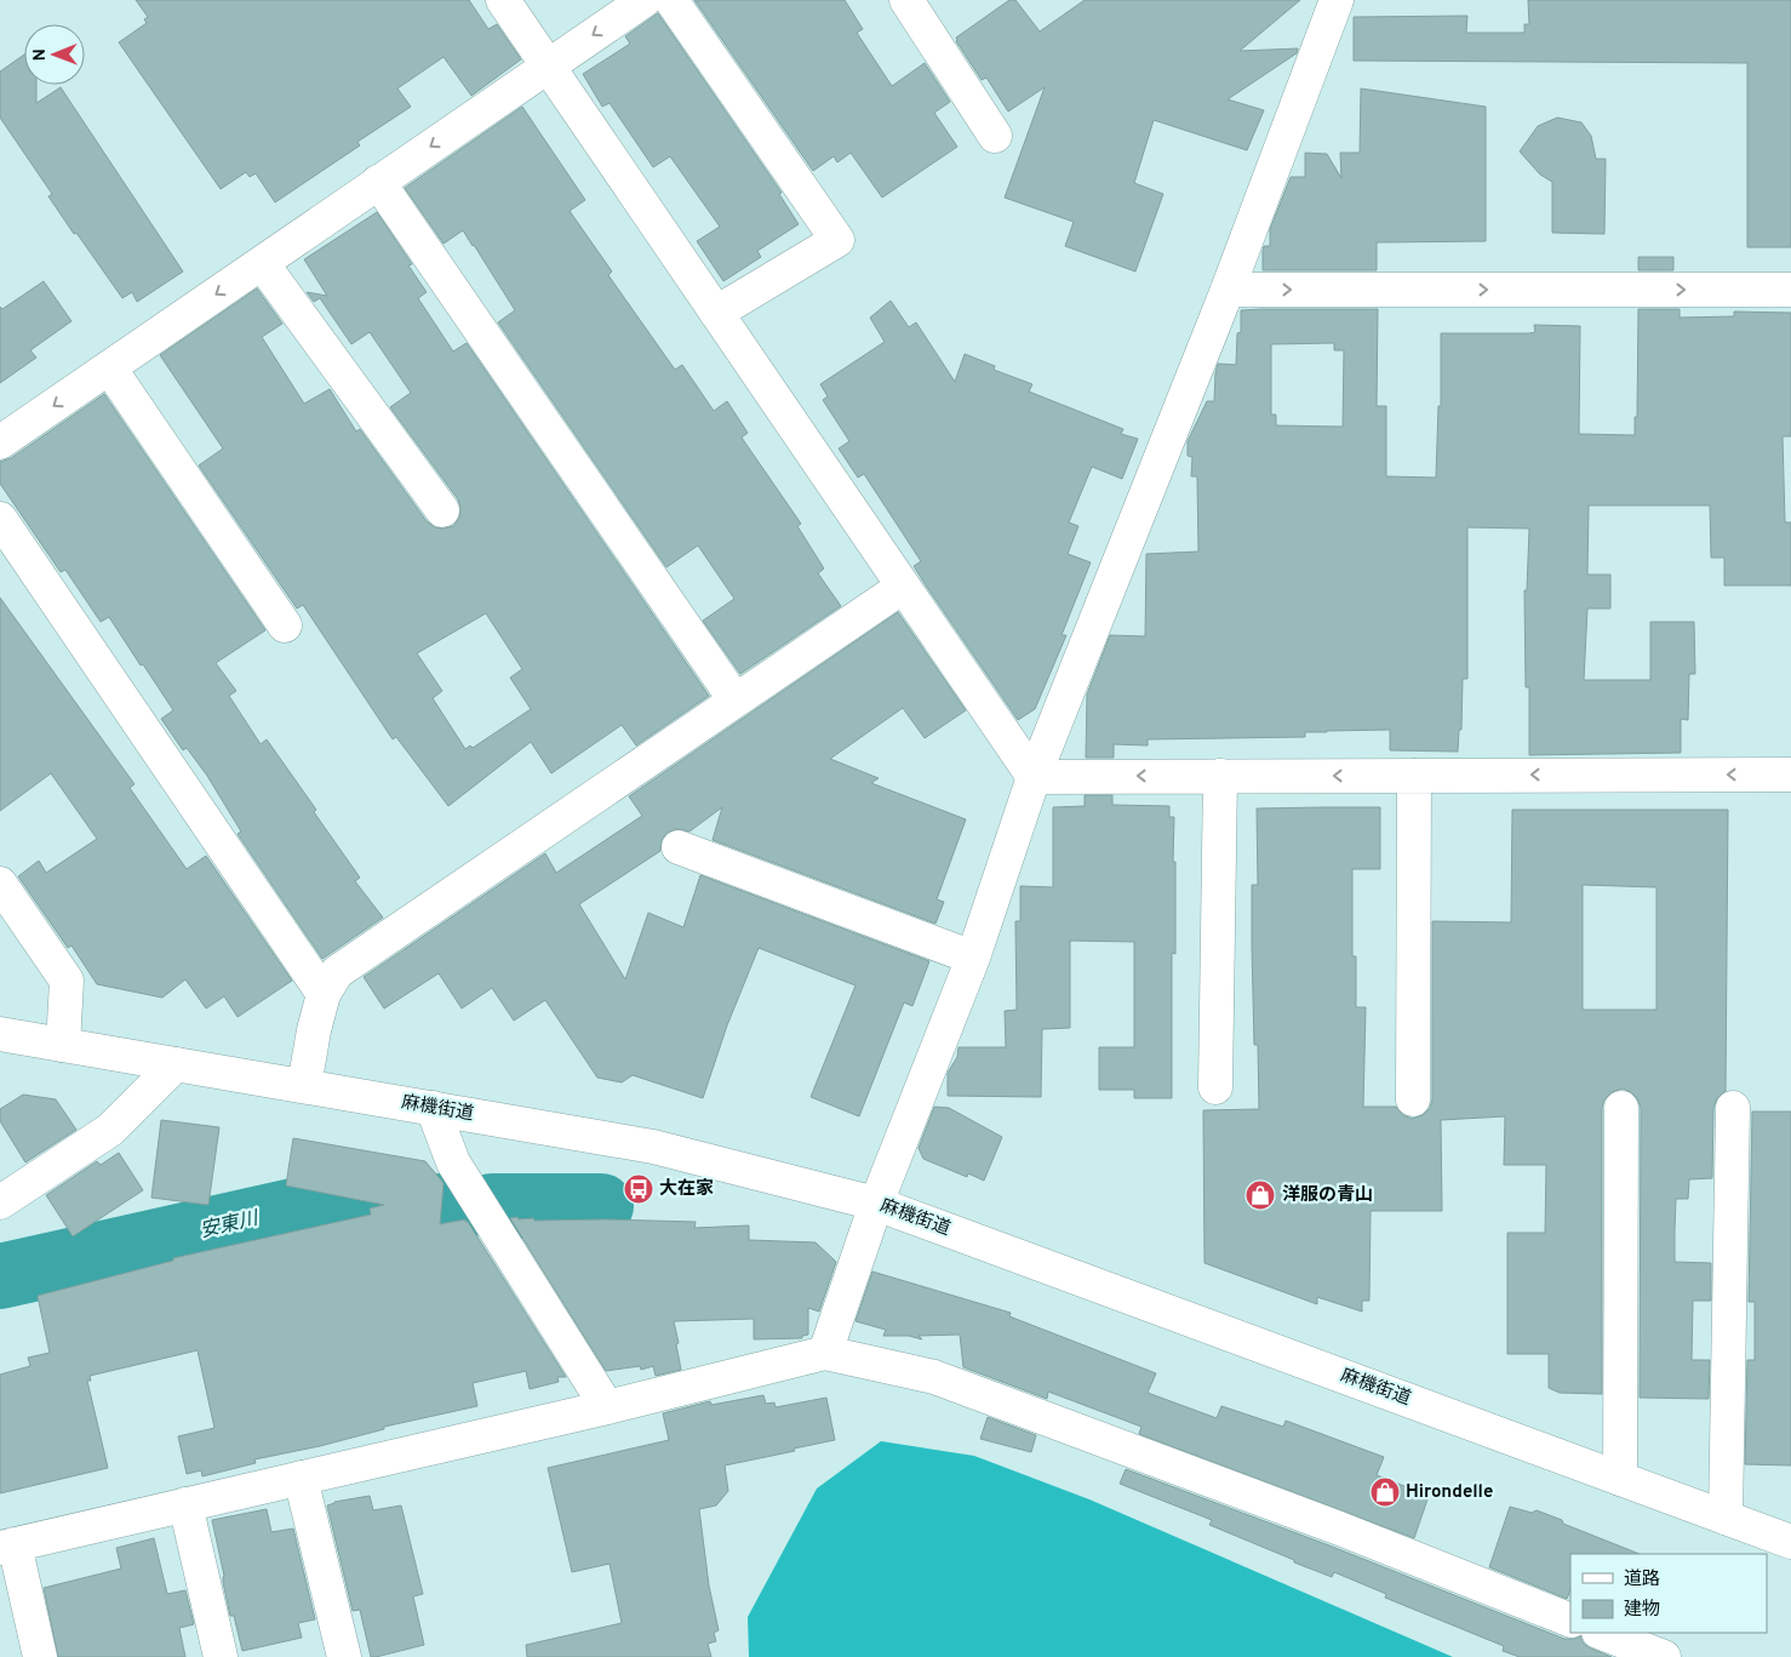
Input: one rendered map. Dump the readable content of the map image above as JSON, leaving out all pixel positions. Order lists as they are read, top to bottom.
{
  "streets": {
    "street": ["麻機街道"]
  },
  "water": ["安東川"],
  "places": {
    "bus stop": ["大在家"],
    "shop": ["洋服の青山", "Hirondelle"]
  },
  "legend": ["道路", "建物"],
  "north": "left"
}
